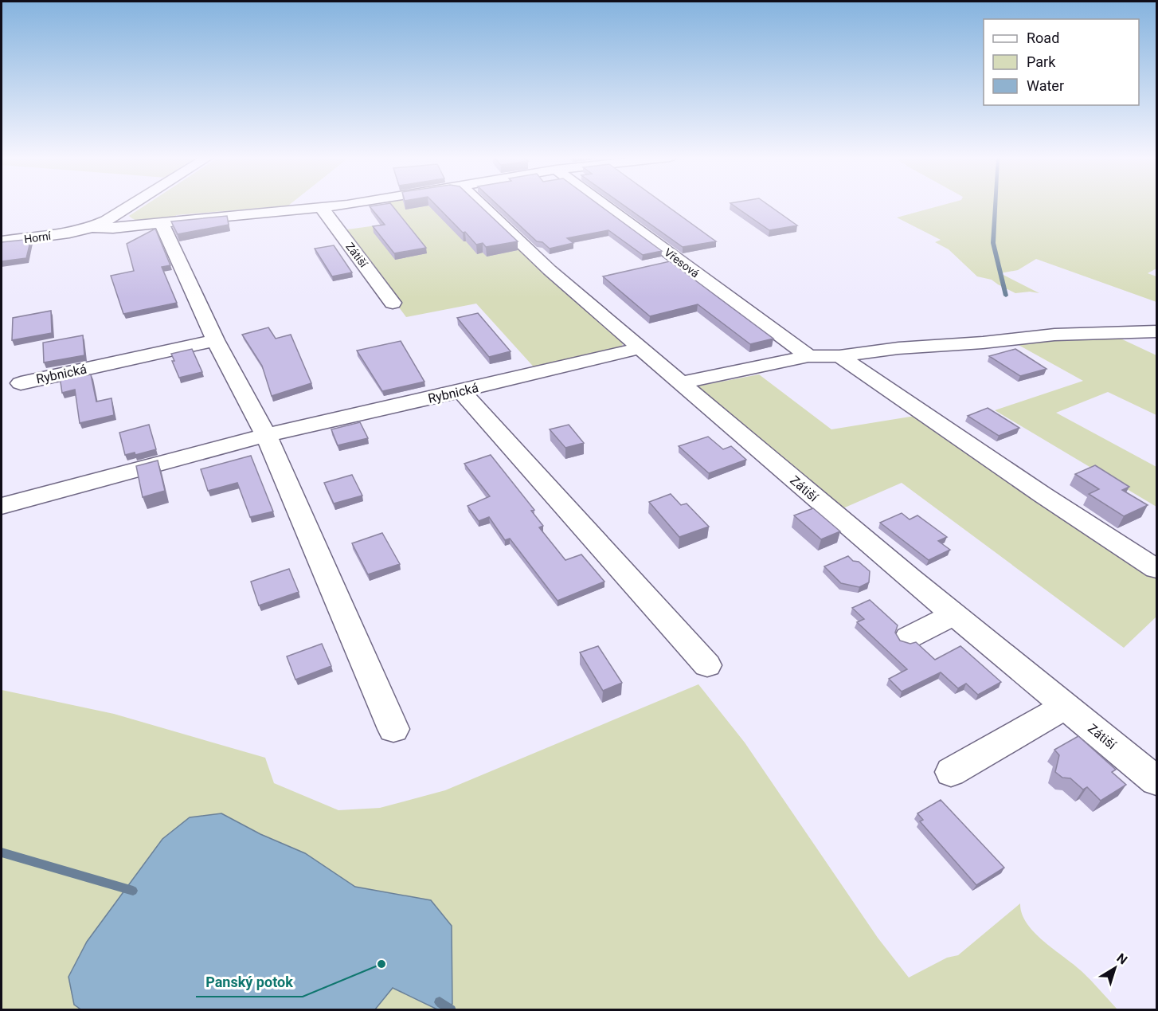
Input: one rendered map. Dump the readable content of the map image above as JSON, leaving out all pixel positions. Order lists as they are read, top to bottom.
{
  "streets": {
    "street": [
      "Horní",
      "Zátiší",
      "Vřesová",
      "Rybnická"
    ]
  },
  "crossings": [
    ["Horní", "Zátiší"],
    ["Zátiší", "Rybnická"]
  ],
  "places": ["Panský potok"],
  "legend": ["Road", "Park", "Water"],
  "north": "top right"
}
